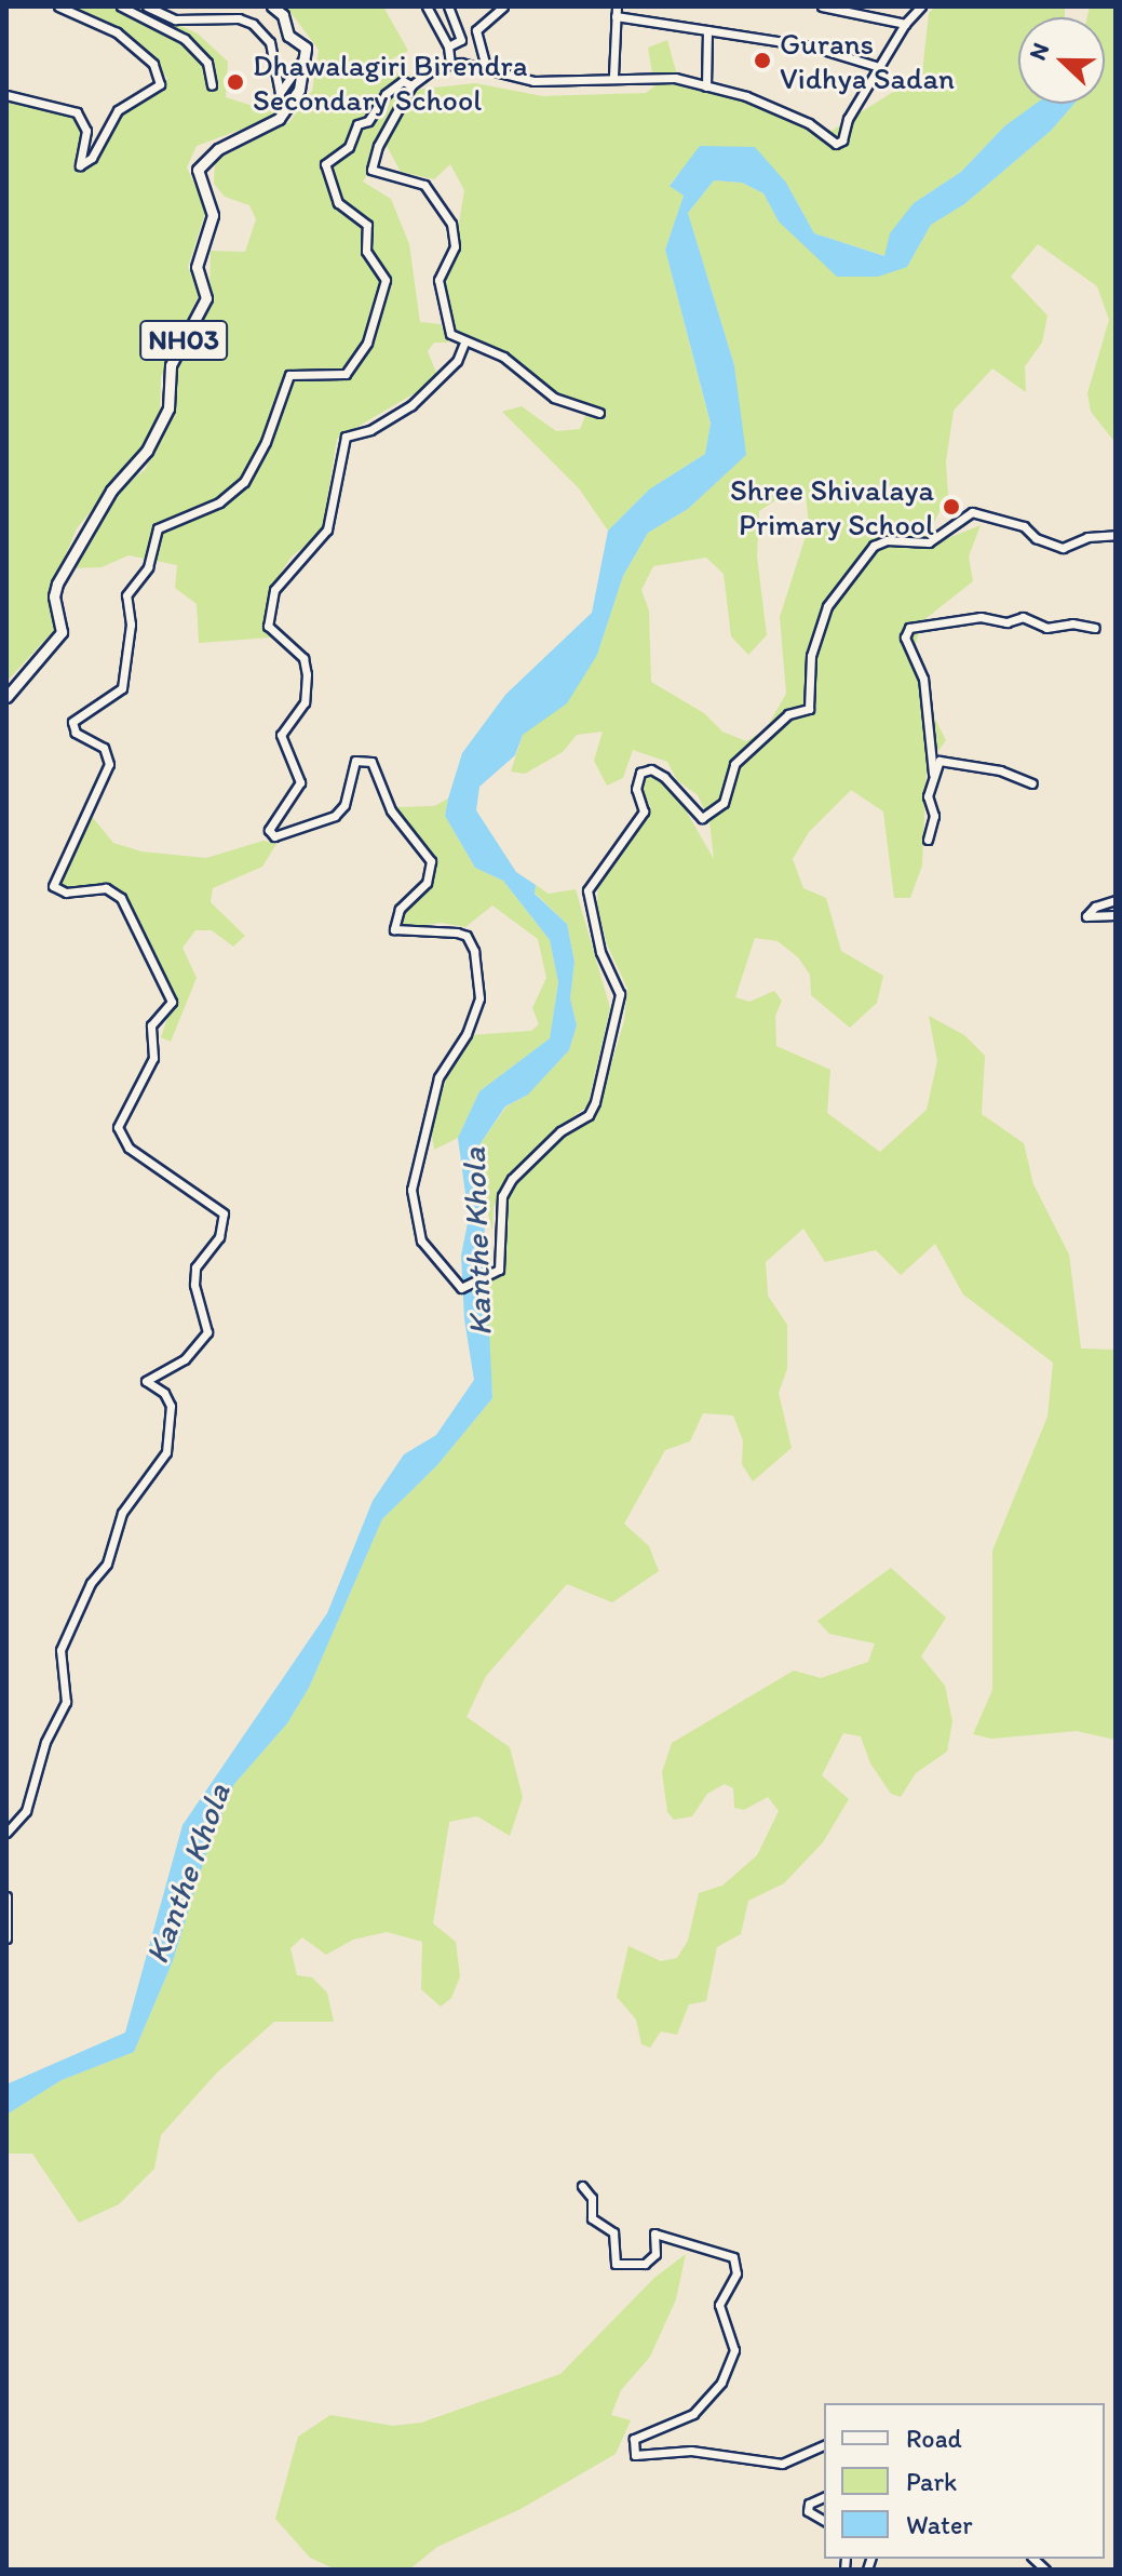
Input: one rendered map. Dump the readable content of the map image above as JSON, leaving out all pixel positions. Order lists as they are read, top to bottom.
{
  "streets": {
    "main road": ["NH03"]
  },
  "water": ["Kanthe Khola"],
  "places": ["Gurans Vidhya Sadan", "Dhawalagiri Birendra Secondary School", "Shree Shivalaya Primary School"],
  "legend": ["Road", "Park", "Water"],
  "north": "left"
}
